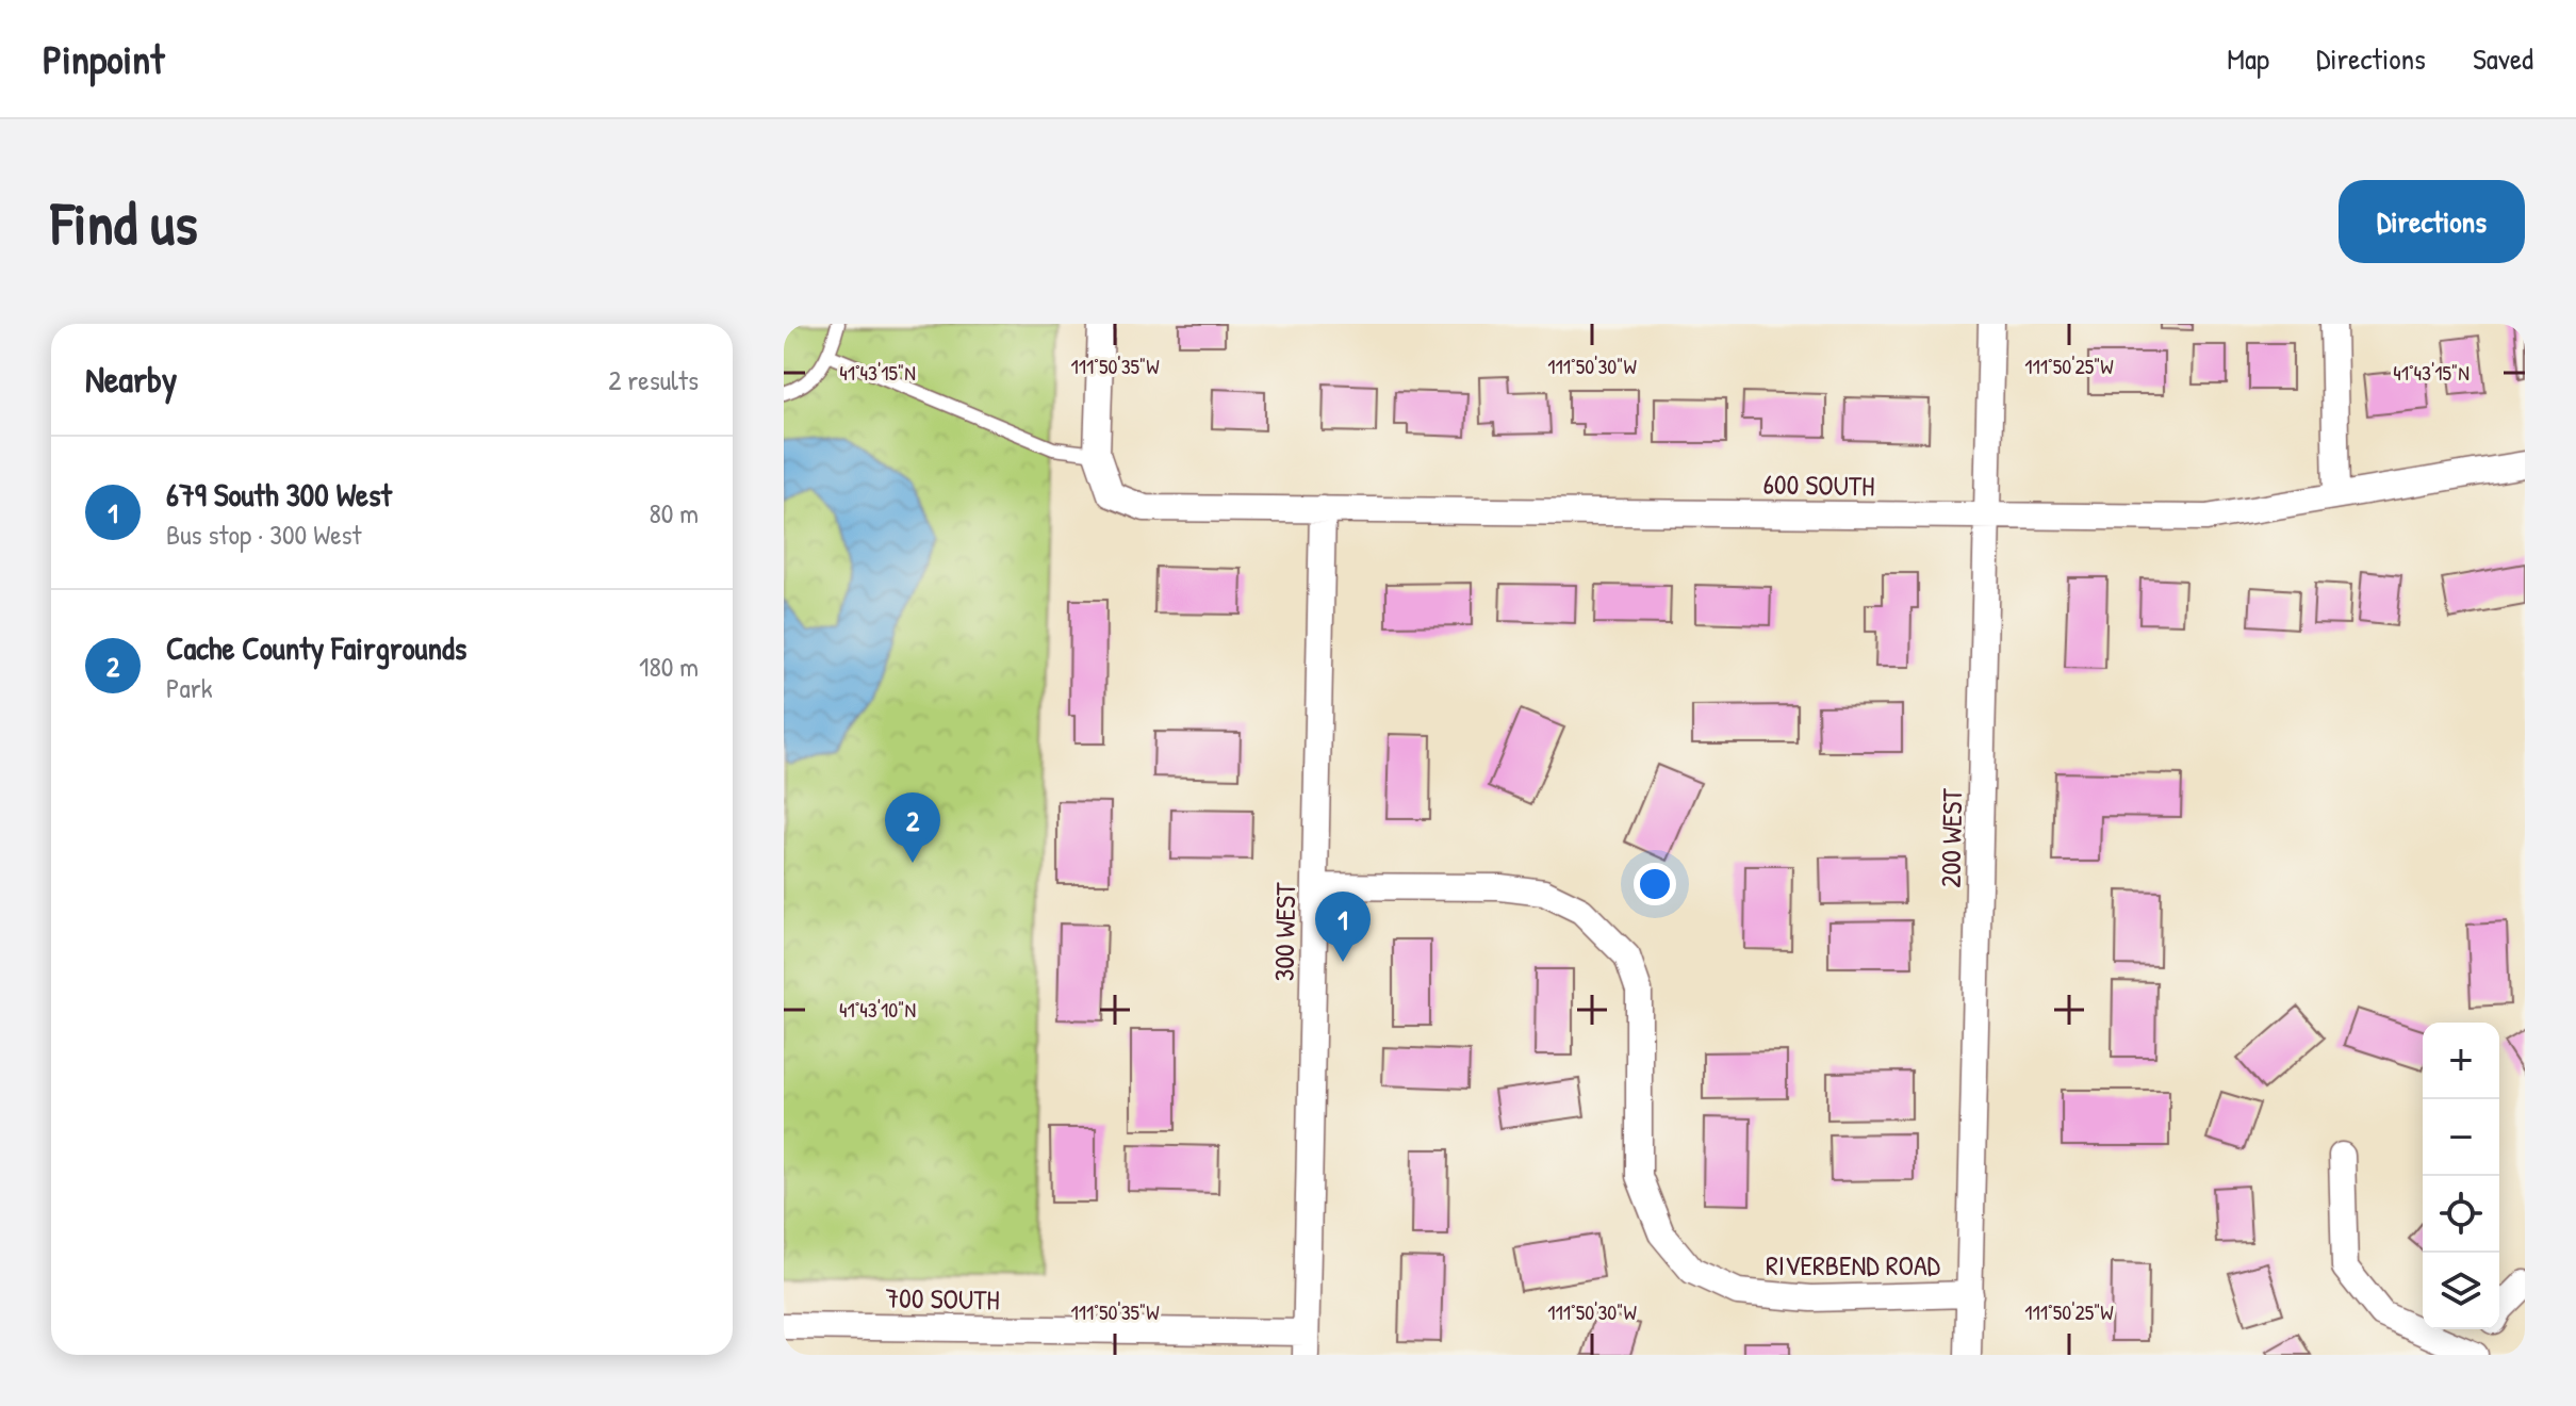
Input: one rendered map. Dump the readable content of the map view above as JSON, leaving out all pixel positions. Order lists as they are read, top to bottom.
{
  "streets": {
    "street": [
      "600 SOUTH",
      "200 WEST",
      "300 WEST",
      "RIVERBEND ROAD",
      "700 SOUTH"
    ]
  },
  "crossings": [
    ["600 SOUTH", "200 WEST"],
    ["600 SOUTH", "300 WEST"],
    ["200 WEST", "RIVERBEND ROAD"],
    ["300 WEST", "RIVERBEND ROAD"],
    ["300 WEST", "700 SOUTH"]
  ],
  "page": {
    "header": "Pinpoint",
    "nav": ["Map", "Directions", "Saved"],
    "buttons": "Directions",
    "title": "Find us",
    "heading": ["Nearby", "2 results"],
    "list": [
      {
        "mark": "1",
        "name": "679 South 300 West",
        "note": "Bus stop · 300 West",
        "value": "80 m"
      },
      {
        "mark": "2",
        "name": "Cache County Fairgrounds",
        "note": "Park",
        "value": "180 m"
      }
    ],
    "pins": ["2", "1"],
    "map_buttons": ["+", "−"]
  },
  "coordinates": [
    "111°50'35\"W",
    "111°50'30\"W",
    "111°50'25\"W",
    "41°43'15\"N",
    "41°43'10\"N"
  ]
}
